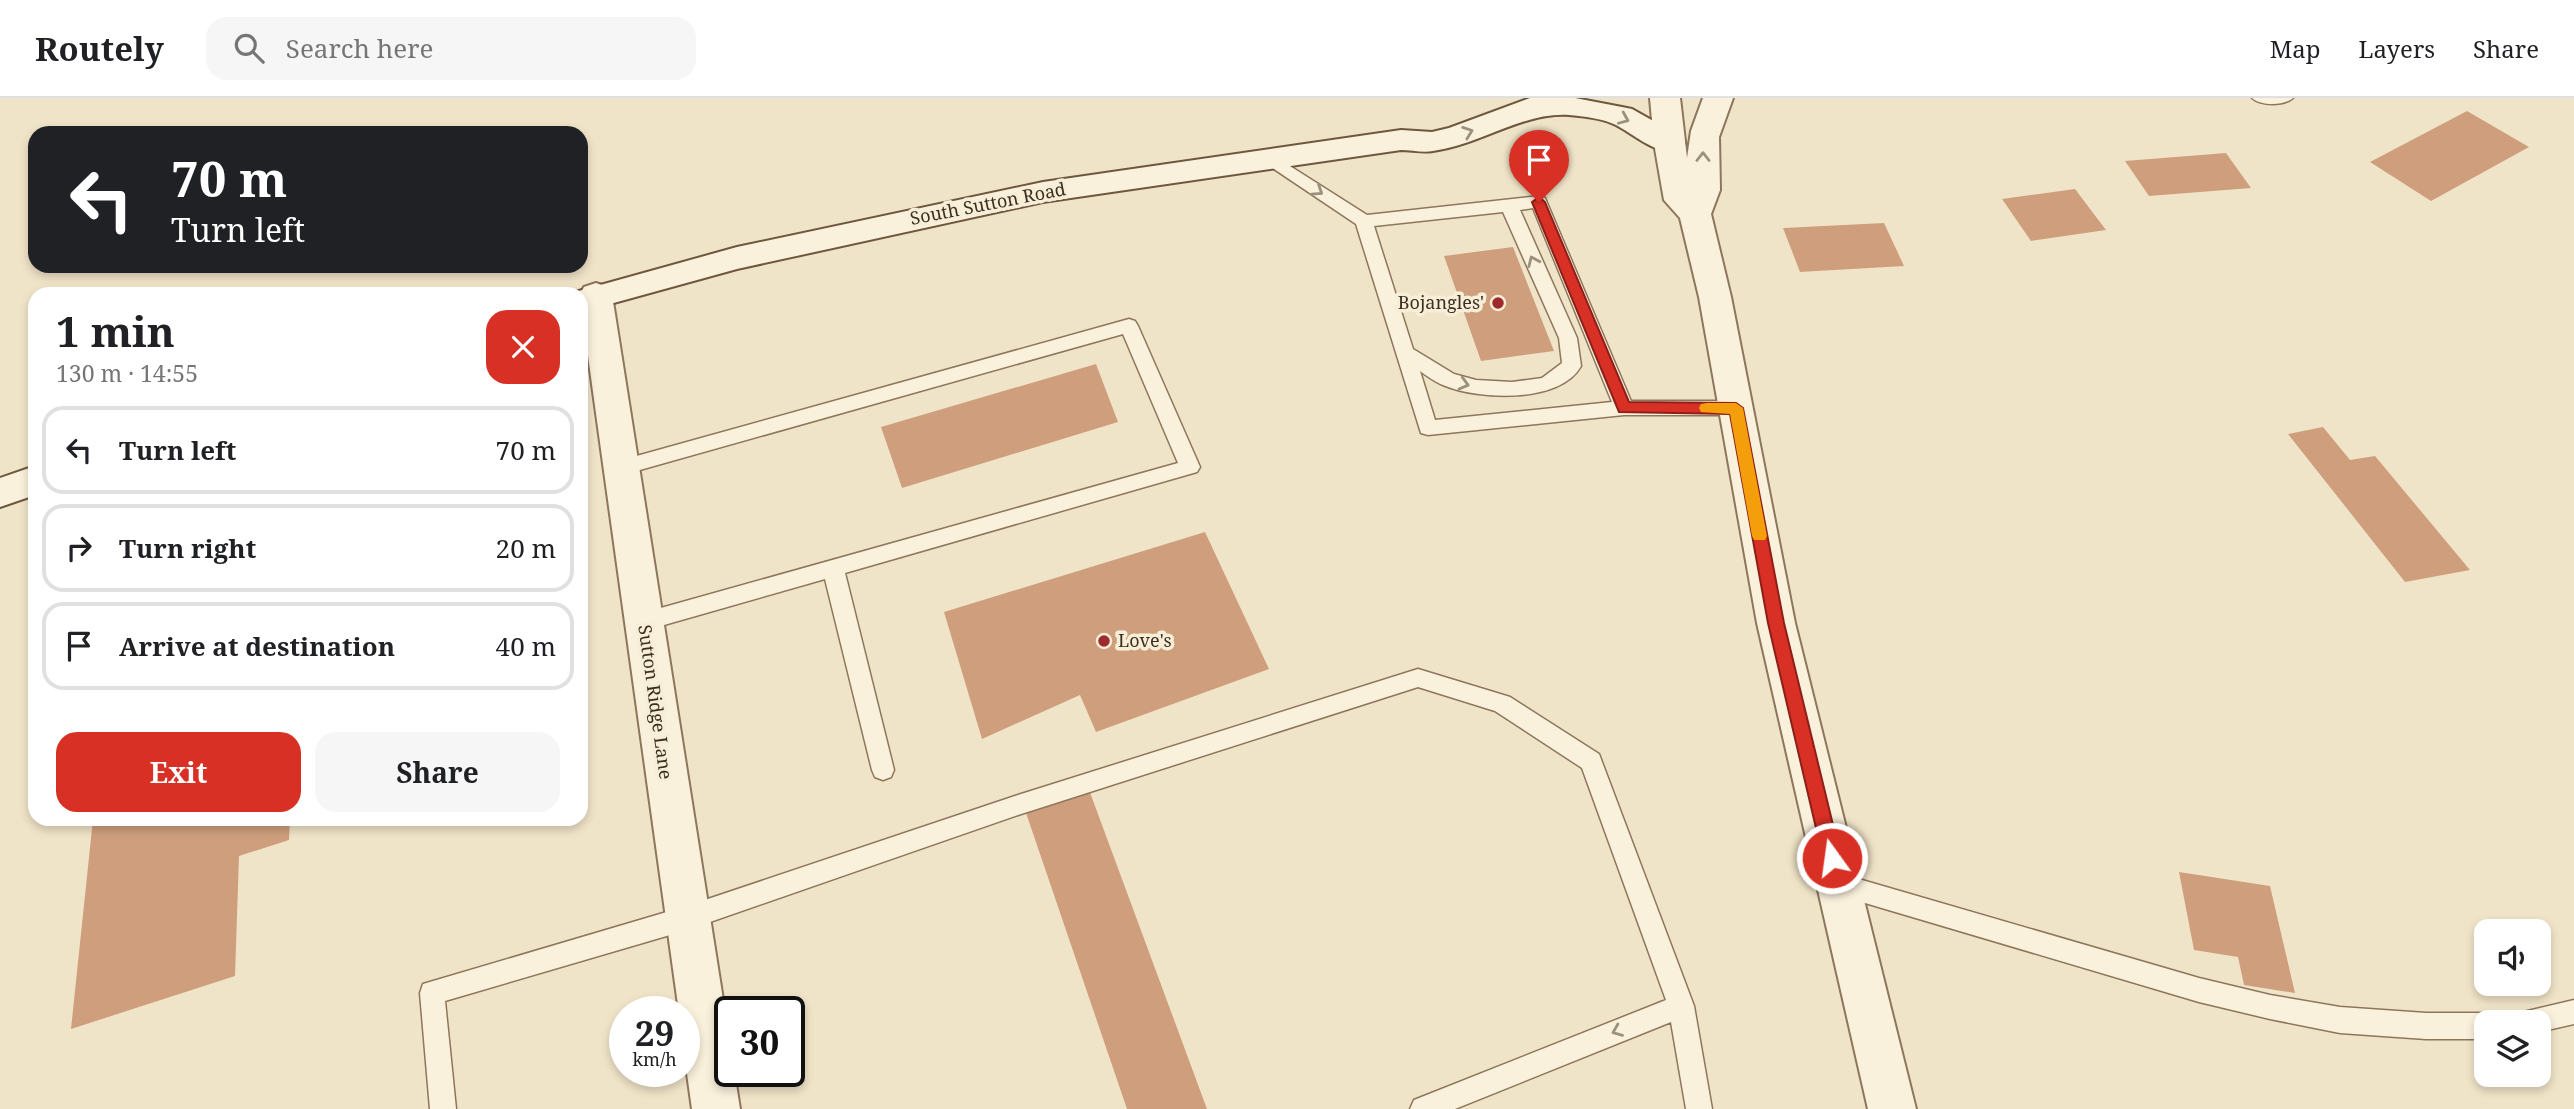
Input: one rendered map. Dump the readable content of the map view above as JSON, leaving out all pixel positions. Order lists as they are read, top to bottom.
{
  "streets": {
    "street": ["South Sutton Road", "Sutton Ridge Lane"]
  },
  "crossings": [
    ["South Sutton Road", "Sutton Ridge Lane"]
  ],
  "places": ["Bojangles'", "Love's"],
  "page": {
    "header": "Routely",
    "search": "Search here",
    "nav": ["Map", "Layers", "Share"],
    "turn": ["70 m", "Turn left"],
    "heading": ["1 min", "130 m · 14:55"],
    "list": [
      {
        "name": "Turn left",
        "value": "70 m"
      },
      {
        "name": "Turn right",
        "value": "20 m"
      },
      {
        "name": "Arrive at destination",
        "value": "40 m"
      }
    ],
    "buttons": ["Exit", "Share"],
    "speed": "29 km/h",
    "limit": "30"
  }
}
